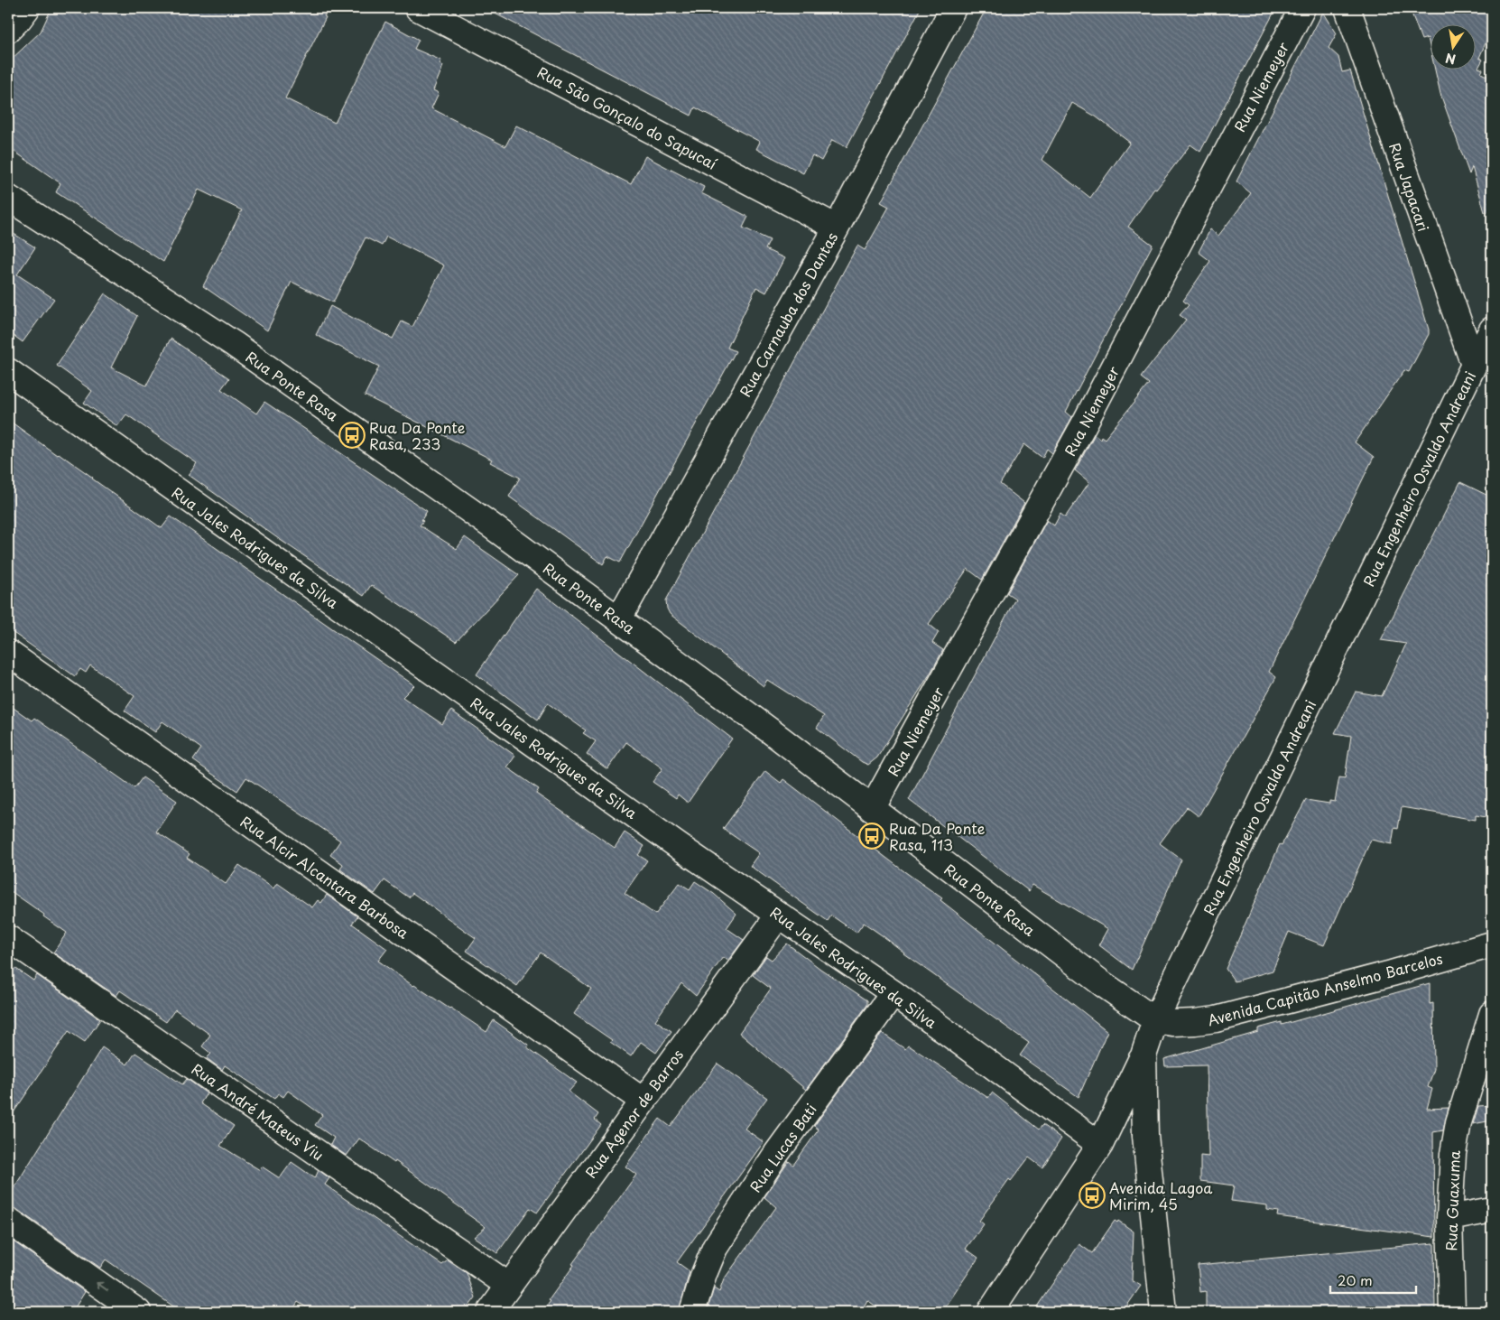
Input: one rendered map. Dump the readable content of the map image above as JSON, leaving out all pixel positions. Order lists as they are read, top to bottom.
{
  "streets": {
    "street": [
      "Rua Niemeyer",
      "Rua São Gonçalo do Sapucaí",
      "Rua Japacari",
      "Rua Carnauba dos Dantas",
      "Rua Ponte Rasa",
      "Rua Engenheiro Osvaldo Andreani",
      "Rua Jales Rodrigues da Silva",
      "Rua Alcir Alcantara Barbosa",
      "Avenida Capitão Anselmo Barcelos",
      "Rua André Mateus Viu",
      "Rua Agenor de Barros",
      "Rua Lucas Bati",
      "Rua Guaxuma"
    ]
  },
  "crossings": [
    ["Rua Niemeyer", "Rua Ponte Rasa"],
    ["Rua São Gonçalo do Sapucaí", "Rua Carnauba dos Dantas"],
    ["Rua Japacari", "Rua Engenheiro Osvaldo Andreani"],
    ["Rua Carnauba dos Dantas", "Rua Ponte Rasa"],
    ["Rua Ponte Rasa", "Rua Engenheiro Osvaldo Andreani"],
    ["Rua Ponte Rasa", "Avenida Capitão Anselmo Barcelos"],
    ["Rua Engenheiro Osvaldo Andreani", "Avenida Capitão Anselmo Barcelos"],
    ["Rua Jales Rodrigues da Silva", "Rua Agenor de Barros"],
    ["Rua Jales Rodrigues da Silva", "Rua Lucas Bati"],
    ["Rua Alcir Alcantara Barbosa", "Rua Agenor de Barros"],
    ["Rua André Mateus Viu", "Rua Agenor de Barros"]
  ],
  "places": {
    "bus stop": ["Rua Da Ponte Rasa, 233", "Rua Da Ponte Rasa, 113", "Avenida Lagoa Mirim, 45"]
  },
  "scale_bar": "20 m",
  "north": "bottom"
}
